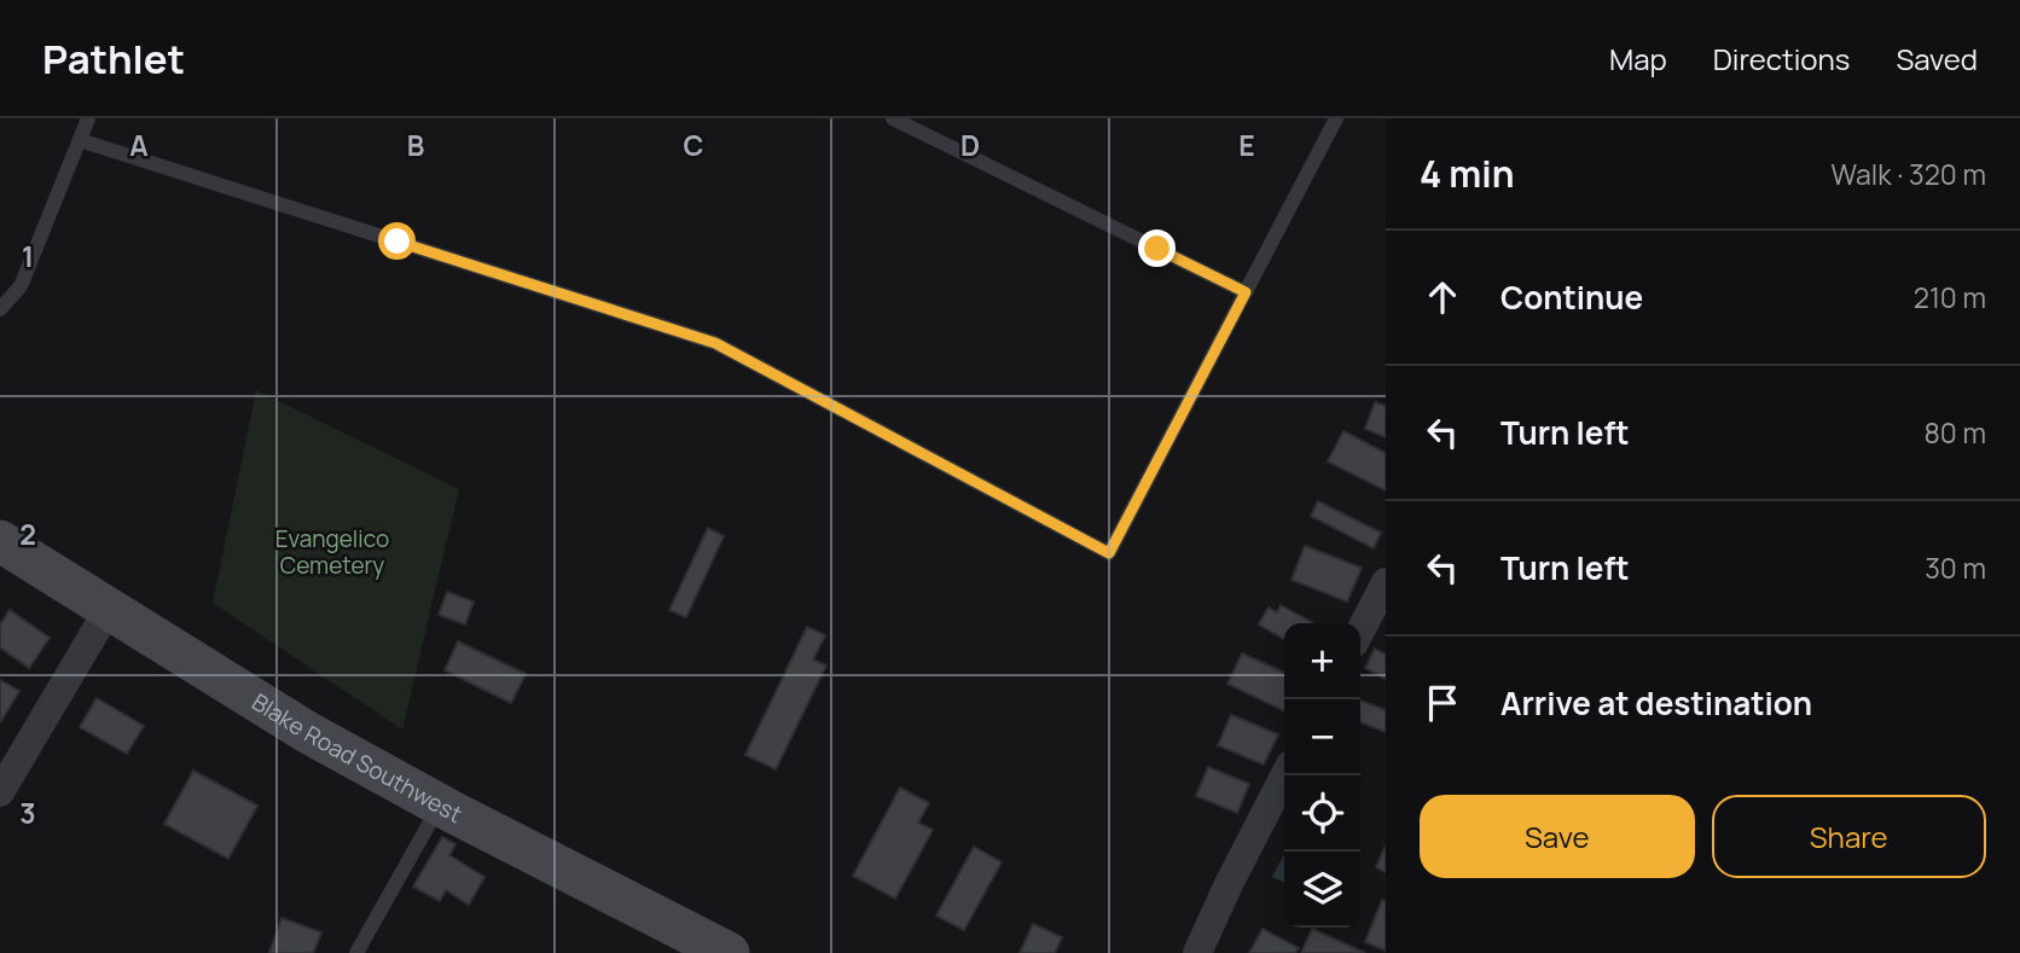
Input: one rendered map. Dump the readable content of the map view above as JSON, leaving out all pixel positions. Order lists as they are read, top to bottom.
{
  "streets": {
    "main road": ["Blake Road Southwest"]
  },
  "parks": ["Evangelico Cemetery"],
  "page": {
    "header": "Pathlet",
    "nav": ["Map", "Directions", "Saved"],
    "heading": ["4 min", "Walk · 320 m"],
    "list": [
      ["Continue", "210 m"],
      ["Turn left", "80 m"],
      ["Turn left", "30 m"],
      "Arrive at destination"
    ],
    "map_buttons": ["+", "−"],
    "buttons": ["Save", "Share"]
  },
  "grid": {
    "columns": [
      "A",
      "B",
      "C",
      "D",
      "E"
    ],
    "rows": ["1", "2", "3"]
  }
}
